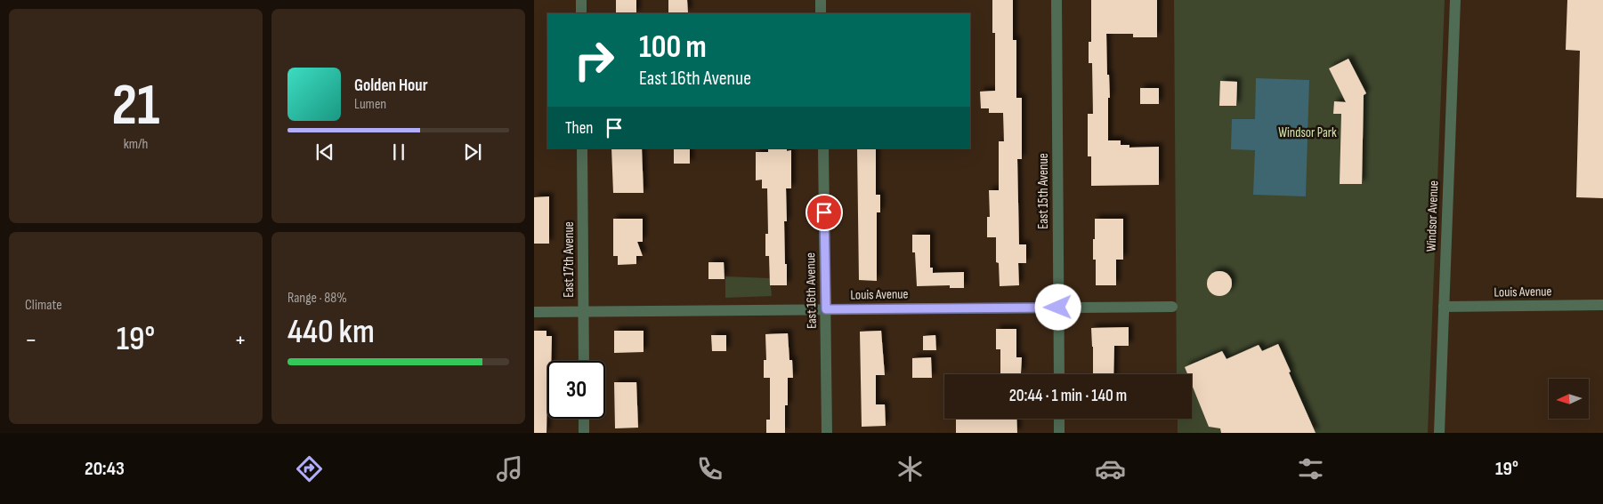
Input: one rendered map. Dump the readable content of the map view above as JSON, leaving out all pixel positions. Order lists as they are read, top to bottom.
{
  "streets": {
    "street": [
      "East 15th Avenue",
      "Windsor Avenue",
      "East 17th Avenue",
      "East 16th Avenue",
      "Louis Avenue"
    ]
  },
  "crossings": [
    ["East 15th Avenue", "Louis Avenue"],
    ["Windsor Avenue", "Louis Avenue"],
    ["East 17th Avenue", "Louis Avenue"],
    ["East 16th Avenue", "Louis Avenue"]
  ],
  "parks": ["Windsor Park"],
  "north": "left",
  "page": {
    "tile": [
      ["21", "km/h"],
      "Climate",
      ["Range · 88%", "440 km"]
    ],
    "turn": ["100 m", "East 16th Avenue"],
    "song": ["Golden Hour", "Lumen"],
    "then": "Then",
    "heat": ["−", "19°", "+"],
    "limit": "30",
    "trip": "20:44 · 1 min · 140 m",
    "tabs": ["20:43", "19°"]
  }
}
